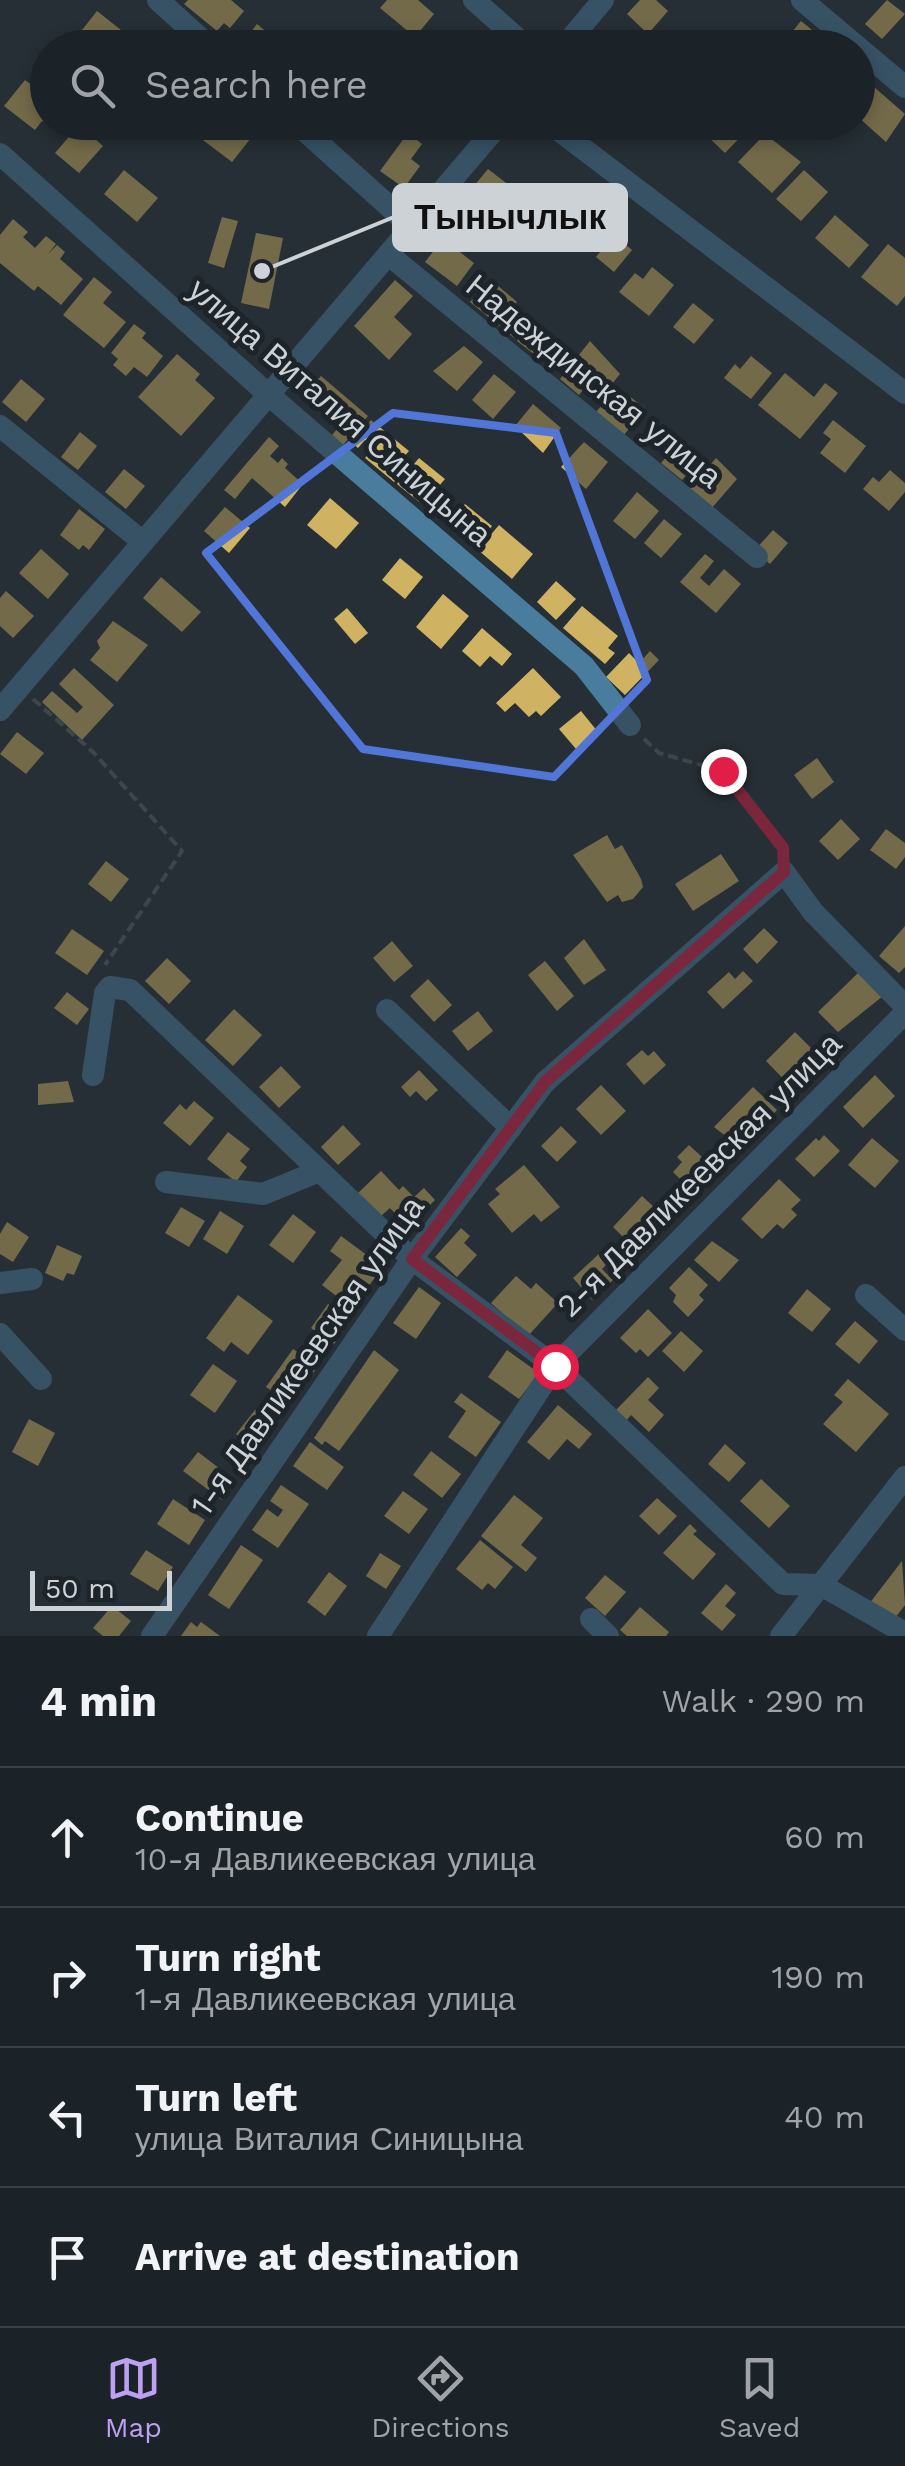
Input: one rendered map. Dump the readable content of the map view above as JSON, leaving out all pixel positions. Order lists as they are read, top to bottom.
{
  "streets": {
    "street": [
      "Надеждинская улица",
      "улица Виталия Синицына",
      "2-я Давликеевская улица",
      "1-я Давликеевская улица"
    ]
  },
  "places": ["Тынычлык"],
  "scale_bar": "50 m",
  "page": {
    "search": "Search here",
    "scale": "50 m",
    "heading": ["4 min", "Walk · 290 m"],
    "list": [
      ["Continue", "10-я Давликеевская улица", "60 m"],
      ["Turn right", "1-я Давликеевская улица", "190 m"],
      ["Turn left", "улица Виталия Синицына", "40 m"],
      "Arrive at destination"
    ],
    "nav": ["Map", "Directions", "Saved"]
  }
}
